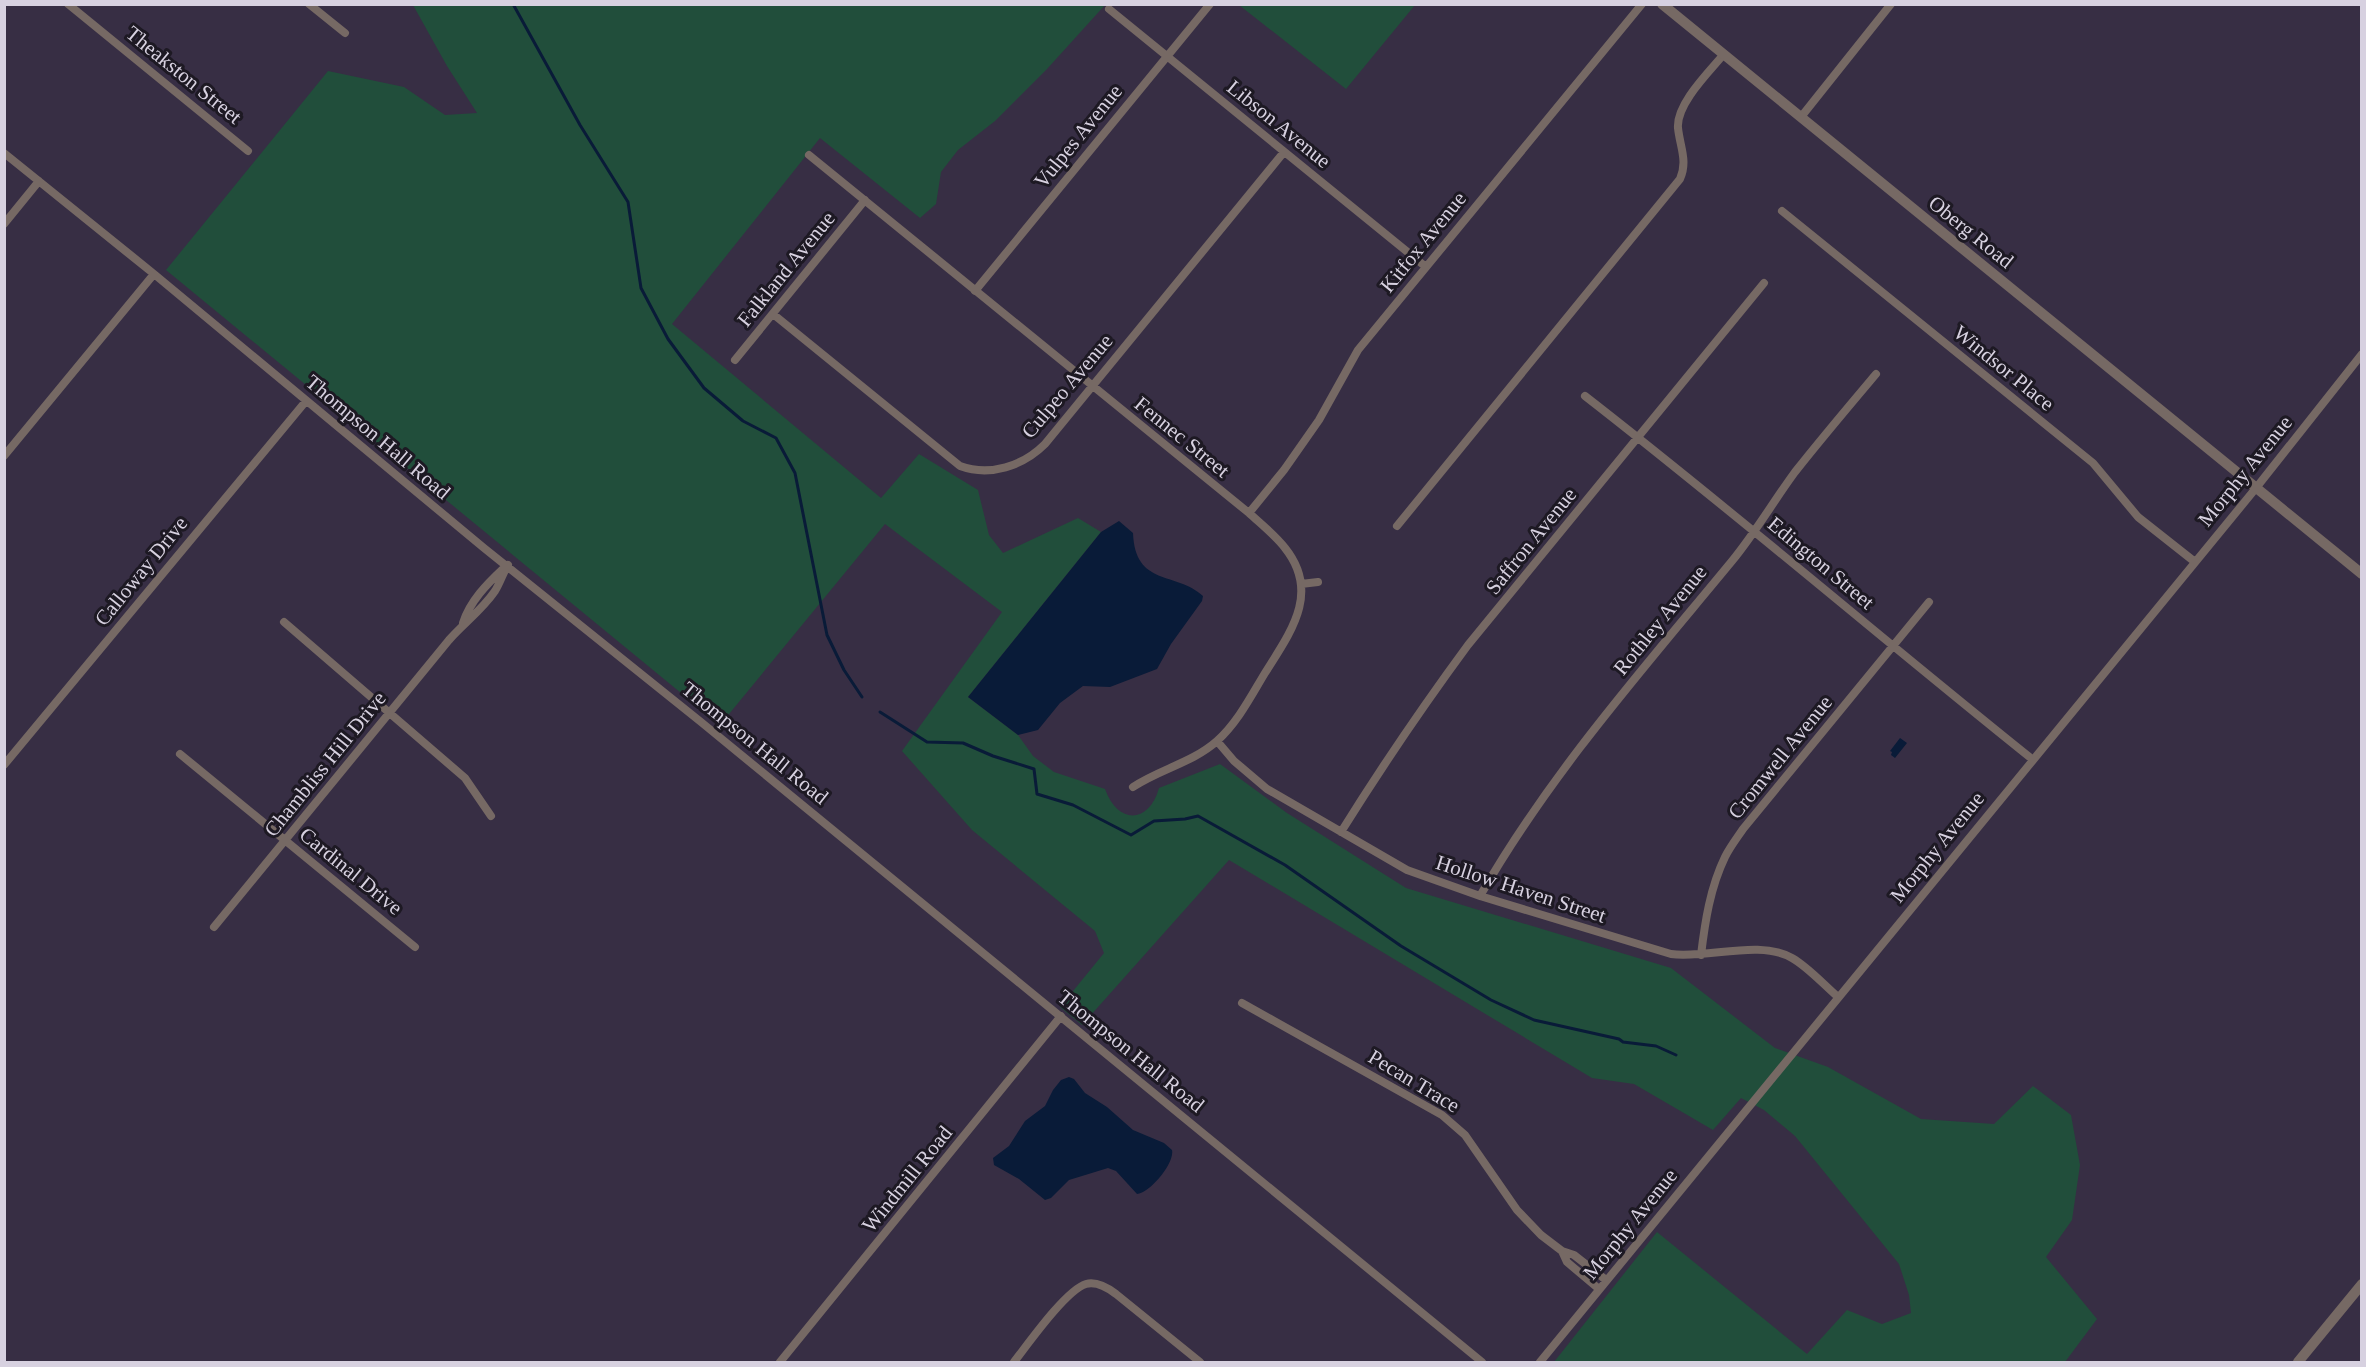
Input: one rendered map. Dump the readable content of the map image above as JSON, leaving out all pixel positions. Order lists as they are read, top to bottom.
{
  "streets": {
    "street": [
      "Theakston Street",
      "Libson Avenue",
      "Vulpes Avenue",
      "Oberg Road",
      "Kitfox Avenue",
      "Falkland Avenue",
      "Windsor Place",
      "Culpeo Avenue",
      "Thompson Hall Road",
      "Fennec Street",
      "Morphy Avenue",
      "Saffron Avenue",
      "Edington Street",
      "Calloway Drive",
      "Rothley Avenue",
      "Cromwell Avenue",
      "Chambliss Hill Drive",
      "Cardinal Drive",
      "Hollow Haven Street",
      "Pecan Trace",
      "Windmill Road"
    ]
  },
  "crossings": [
    ["Libson Avenue", "Vulpes Avenue"],
    ["Libson Avenue", "Kitfox Avenue"],
    ["Libson Avenue", "Culpeo Avenue"],
    ["Vulpes Avenue", "Fennec Street"],
    ["Oberg Road", "Morphy Avenue"],
    ["Kitfox Avenue", "Fennec Street"],
    ["Falkland Avenue", "Culpeo Avenue"],
    ["Falkland Avenue", "Fennec Street"],
    ["Windsor Place", "Morphy Avenue"],
    ["Culpeo Avenue", "Fennec Street"],
    ["Thompson Hall Road", "Calloway Drive"],
    ["Thompson Hall Road", "Chambliss Hill Drive"],
    ["Thompson Hall Road", "Windmill Road"],
    ["Fennec Street", "Hollow Haven Street"],
    ["Morphy Avenue", "Edington Street"],
    ["Morphy Avenue", "Hollow Haven Street"],
    ["Morphy Avenue", "Pecan Trace"],
    ["Saffron Avenue", "Edington Street"],
    ["Saffron Avenue", "Hollow Haven Street"],
    ["Edington Street", "Rothley Avenue"],
    ["Edington Street", "Cromwell Avenue"],
    ["Rothley Avenue", "Hollow Haven Street"],
    ["Cromwell Avenue", "Hollow Haven Street"],
    ["Chambliss Hill Drive", "Cardinal Drive"]
  ]
}
